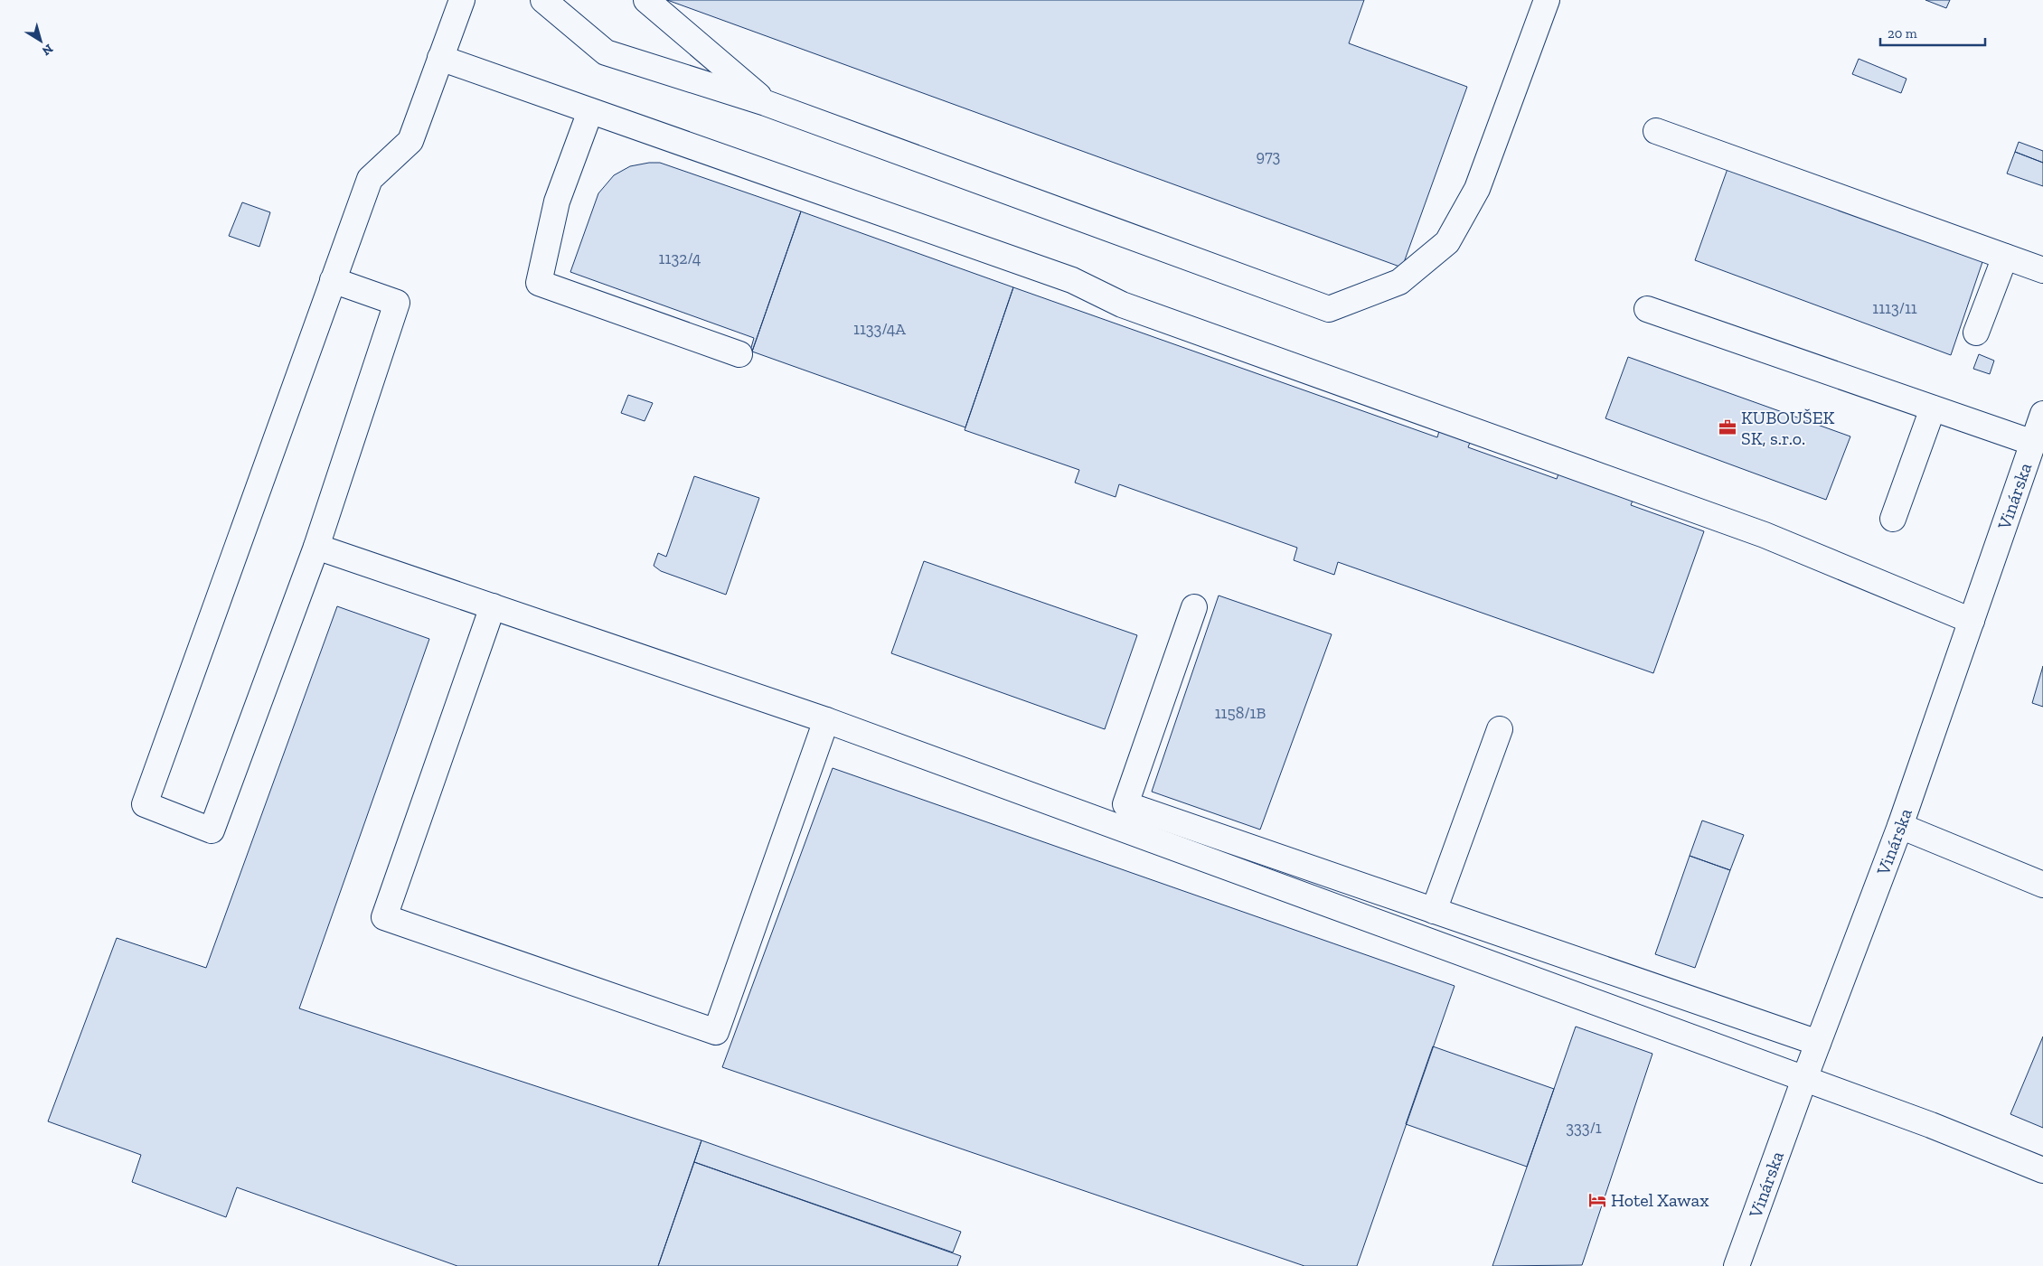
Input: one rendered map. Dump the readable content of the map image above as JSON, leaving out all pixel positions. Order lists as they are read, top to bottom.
{
  "streets": {
    "street": ["Vinárska"]
  },
  "places": {
    "office": ["KUBOUŠEK SK, s.r.o."],
    "hotel": ["Hotel Xawax"]
  },
  "house_numbers": [
    "973",
    "1132/4",
    "1113/11",
    "1133/4A",
    "1158/1B",
    "333/1"
  ],
  "scale_bar": "20 m",
  "north": "bottom right"
}
